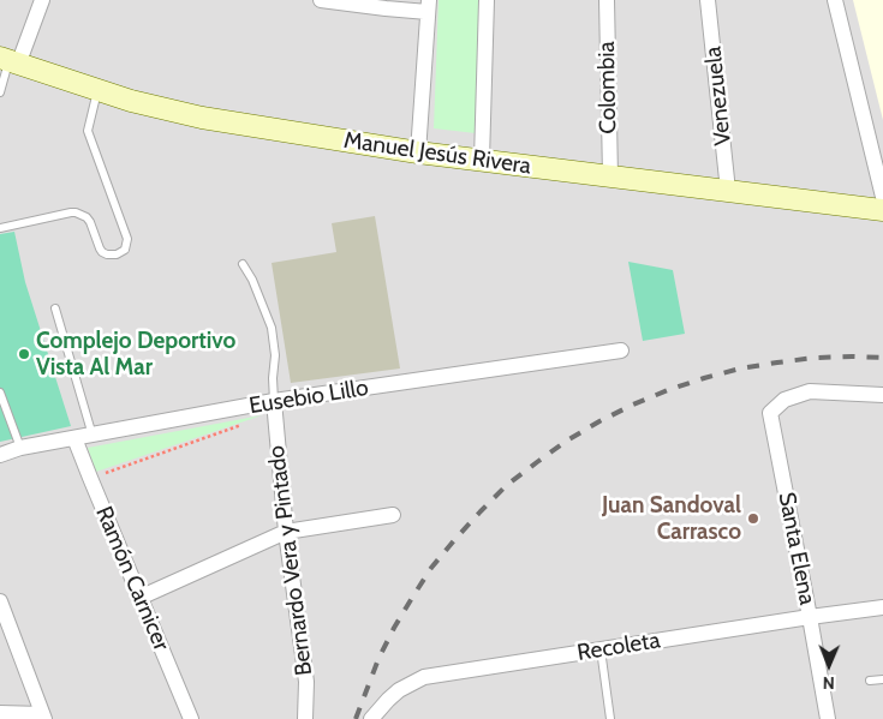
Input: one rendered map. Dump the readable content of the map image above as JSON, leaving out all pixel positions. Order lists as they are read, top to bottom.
{
  "streets": {
    "street": [
      "Colombia",
      "Venezuela",
      "Manuel Jesús Rivera",
      "Eusebio Lillo",
      "Santa Elena",
      "Bernardo Vera y Pintado",
      "Ramón Carnicer",
      "Recoleta"
    ]
  },
  "crossings": [
    ["Colombia", "Manuel Jesús Rivera"],
    ["Venezuela", "Manuel Jesús Rivera"],
    ["Eusebio Lillo", "Bernardo Vera y Pintado"],
    ["Eusebio Lillo", "Ramón Carnicer"],
    ["Santa Elena", "Recoleta"]
  ],
  "places": ["Complejo Deportivo Vista Al Mar", "Juan Sandoval Carrasco"],
  "north": "bottom"
}
